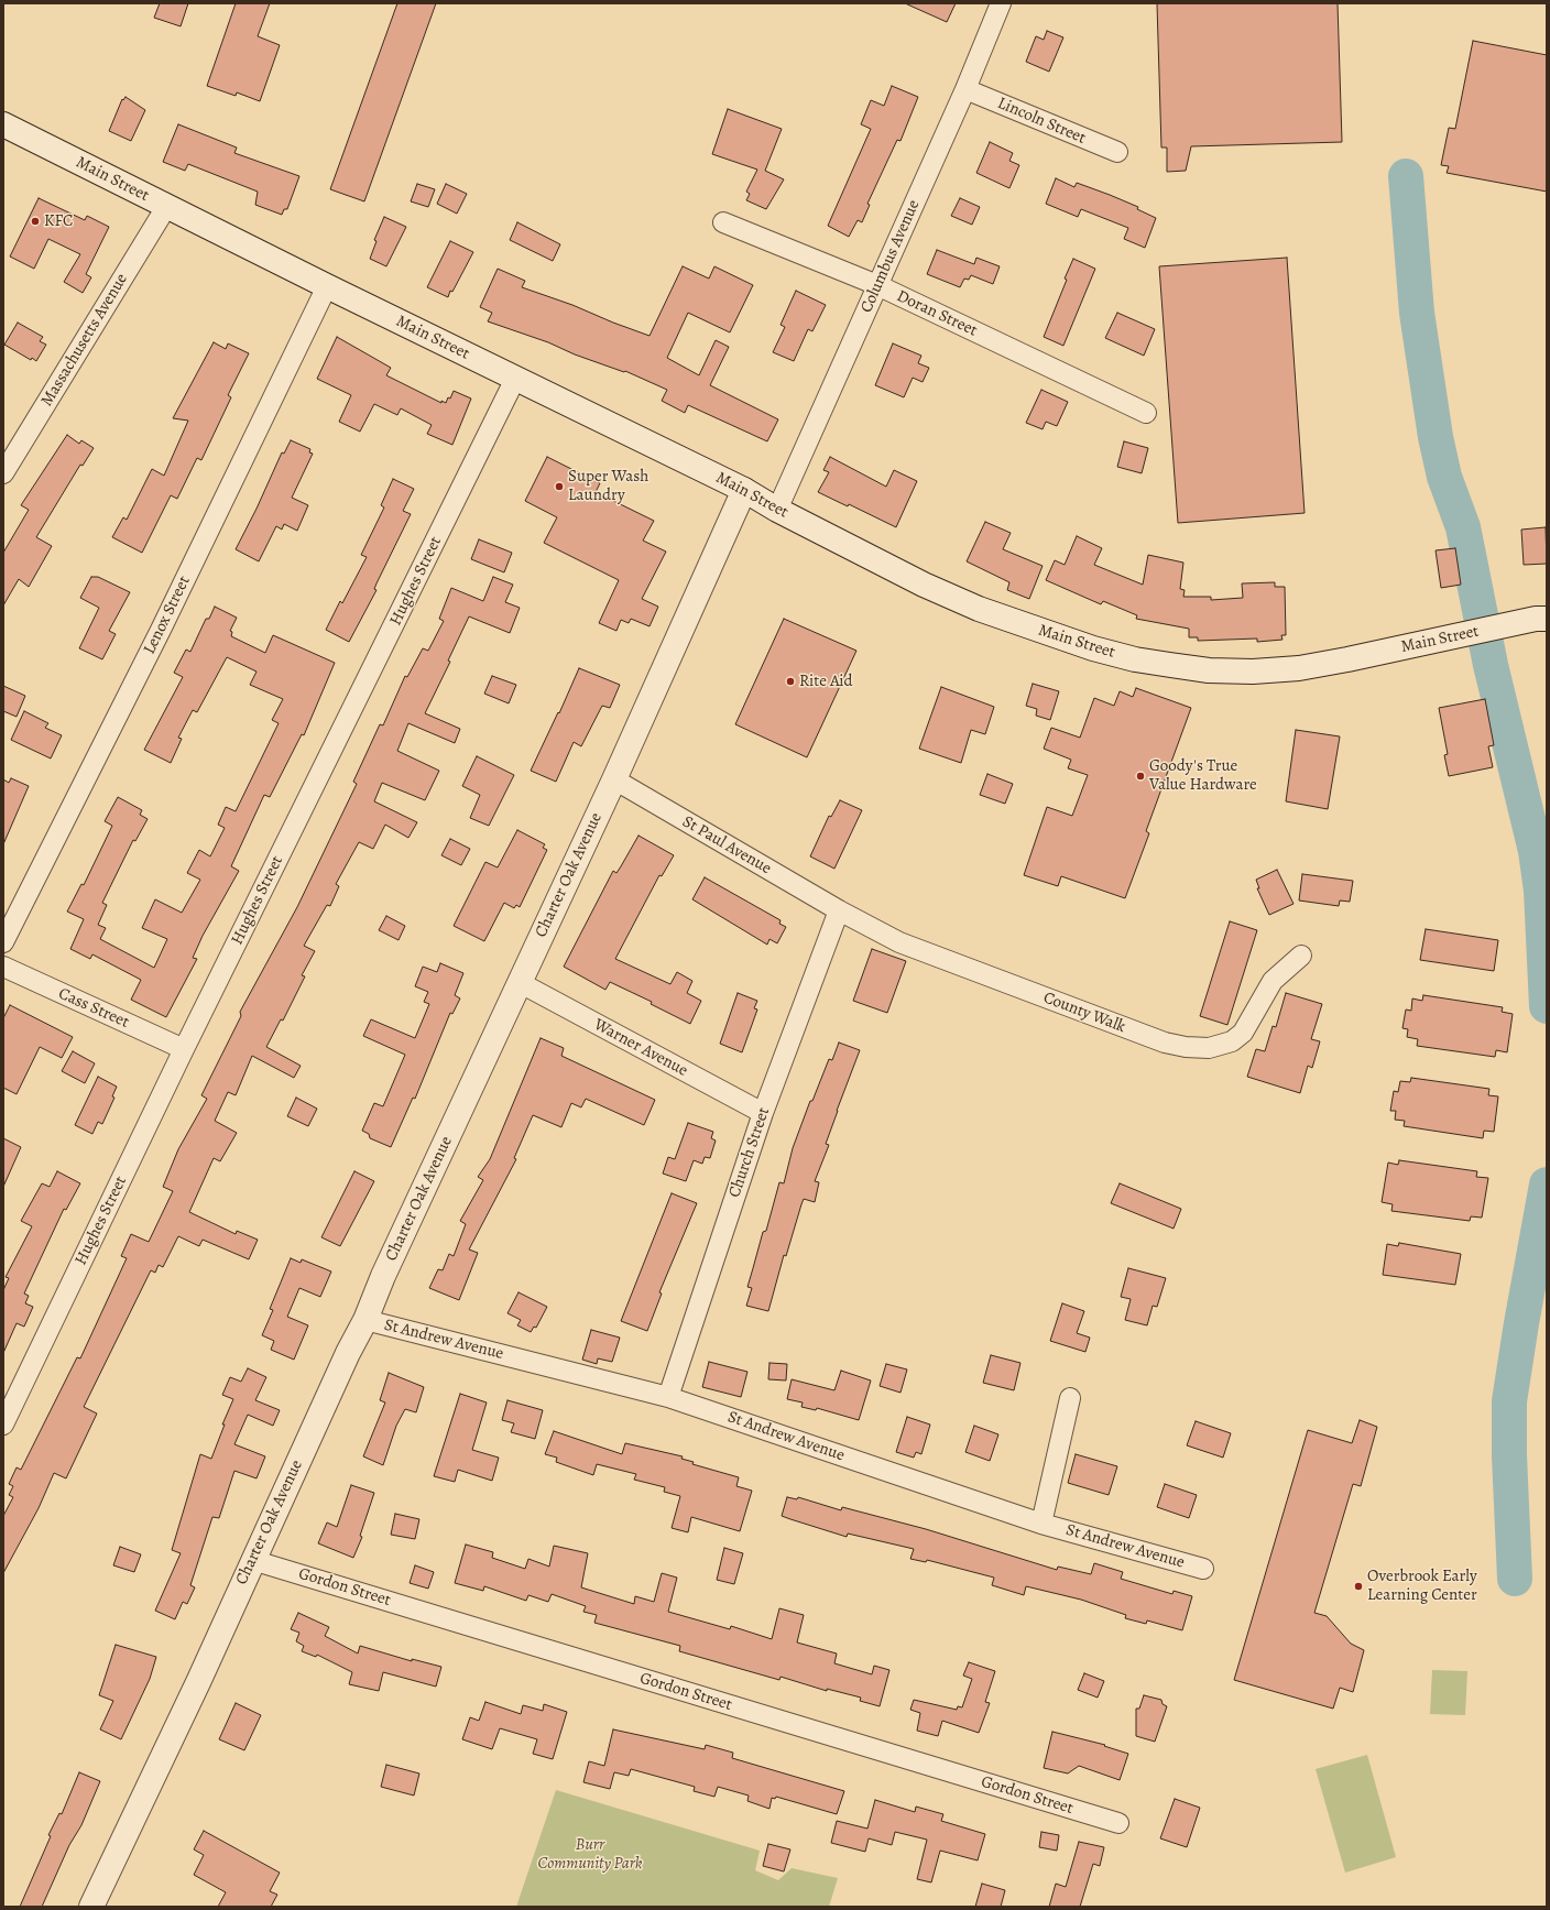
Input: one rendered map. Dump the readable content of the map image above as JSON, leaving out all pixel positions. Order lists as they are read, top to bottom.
{
  "streets": {
    "main road": ["Main Street", "Charter Oak Avenue"],
    "street": [
      "Lincoln Street",
      "Columbus Avenue",
      "Doran Street",
      "Massachusetts Avenue",
      "Hughes Street",
      "Lenox Street",
      "St Paul Avenue",
      "Cass Street",
      "County Walk",
      "Warner Avenue",
      "Church Street",
      "St Andrew Avenue",
      "Gordon Street"
    ]
  },
  "crossings": [
    ["Lincoln Street", "Columbus Avenue"],
    ["Main Street", "Columbus Avenue"],
    ["Main Street", "Massachusetts Avenue"],
    ["Main Street", "Hughes Street"],
    ["Main Street", "Lenox Street"],
    ["Main Street", "Charter Oak Avenue"],
    ["Columbus Avenue", "Doran Street"],
    ["Hughes Street", "Cass Street"],
    ["St Paul Avenue", "Charter Oak Avenue"],
    ["St Paul Avenue", "County Walk"],
    ["St Paul Avenue", "Church Street"],
    ["Charter Oak Avenue", "Warner Avenue"],
    ["Charter Oak Avenue", "St Andrew Avenue"],
    ["Charter Oak Avenue", "Gordon Street"],
    ["County Walk", "Church Street"],
    ["Warner Avenue", "Church Street"],
    ["Church Street", "St Andrew Avenue"]
  ],
  "parks": ["Burr Community Park"],
  "places": [
    "KFC",
    "Super Wash Laundry",
    "Rite Aid",
    "Goody's True Value Hardware",
    "Overbrook Early Learning Center"
  ]
}
